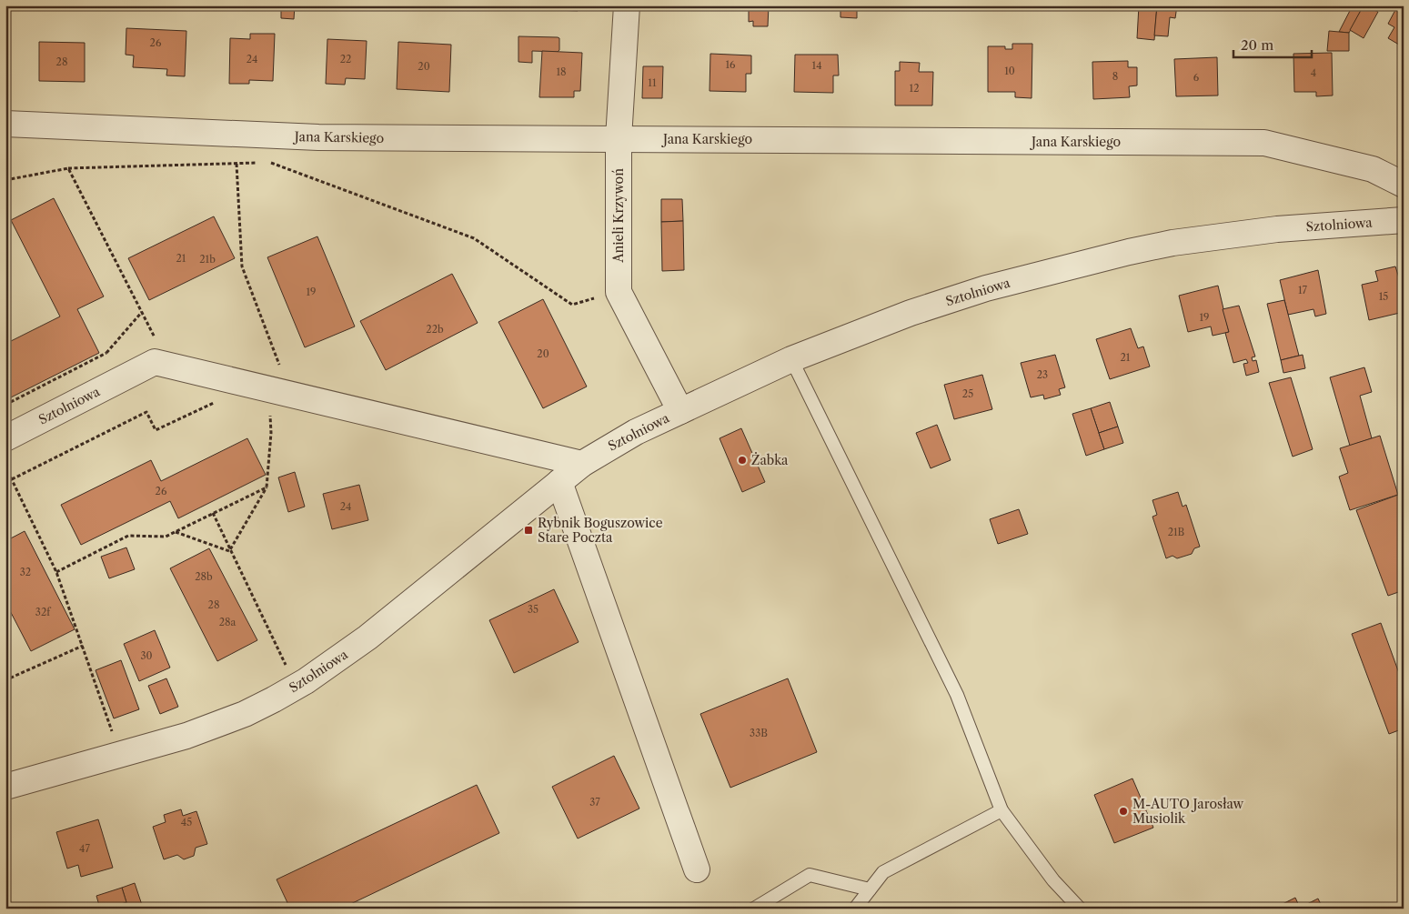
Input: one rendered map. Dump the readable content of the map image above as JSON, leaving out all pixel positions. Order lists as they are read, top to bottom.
{
  "streets": {
    "street": ["Jana Karskiego", "Anieli Krzywoń", "Sztolniowa"]
  },
  "crossings": [
    ["Jana Karskiego", "Anieli Krzywoń"],
    ["Anieli Krzywoń", "Sztolniowa"]
  ],
  "places": {
    "other": ["Żabka", "M-AUTO Jarosław Musiolik"],
    "transit": ["Rybnik Boguszowice Stare Poczta"]
  },
  "house_numbers": [
    "26",
    "24",
    "22",
    "28",
    "16",
    "14",
    "20",
    "10",
    "18",
    "4",
    "8",
    "6",
    "11",
    "12",
    "21",
    "21b",
    "17",
    "19",
    "15",
    "19",
    "22b",
    "20",
    "21",
    "23",
    "25",
    "26",
    "24",
    "21B",
    "32",
    "28b",
    "28",
    "35",
    "32f",
    "28a",
    "30",
    "33B",
    "37",
    "45",
    "47"
  ],
  "scale_bar": "20 m"
}
